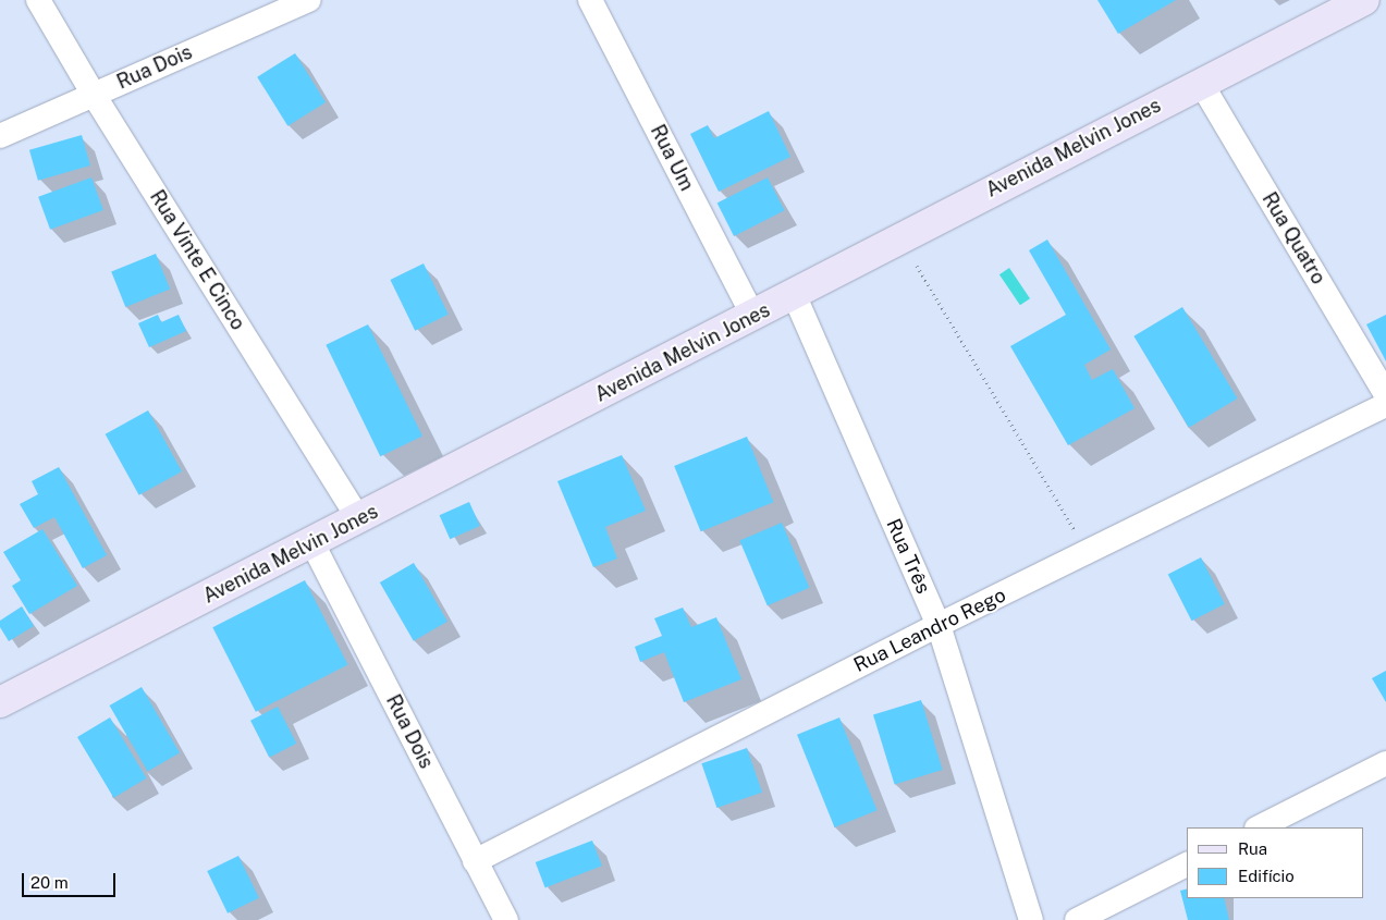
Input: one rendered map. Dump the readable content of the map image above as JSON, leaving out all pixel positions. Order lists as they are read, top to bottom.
{
  "streets": {
    "main road": ["Avenida Melvin Jones"],
    "street": [
      "Rua Dois",
      "Rua Um",
      "Rua Quatro",
      "Rua Vinte E Cinco",
      "Rua Três",
      "Rua Leandro Rego"
    ]
  },
  "crossings": [
    ["Rua Dois", "Avenida Melvin Jones"],
    ["Rua Dois", "Rua Vinte E Cinco"],
    ["Rua Dois", "Rua Leandro Rego"],
    ["Avenida Melvin Jones", "Rua Um"],
    ["Avenida Melvin Jones", "Rua Quatro"],
    ["Avenida Melvin Jones", "Rua Vinte E Cinco"],
    ["Avenida Melvin Jones", "Rua Três"],
    ["Rua Três", "Rua Leandro Rego"]
  ],
  "legend": ["Rua", "Edifício"],
  "scale_bar": "20 m"
}
